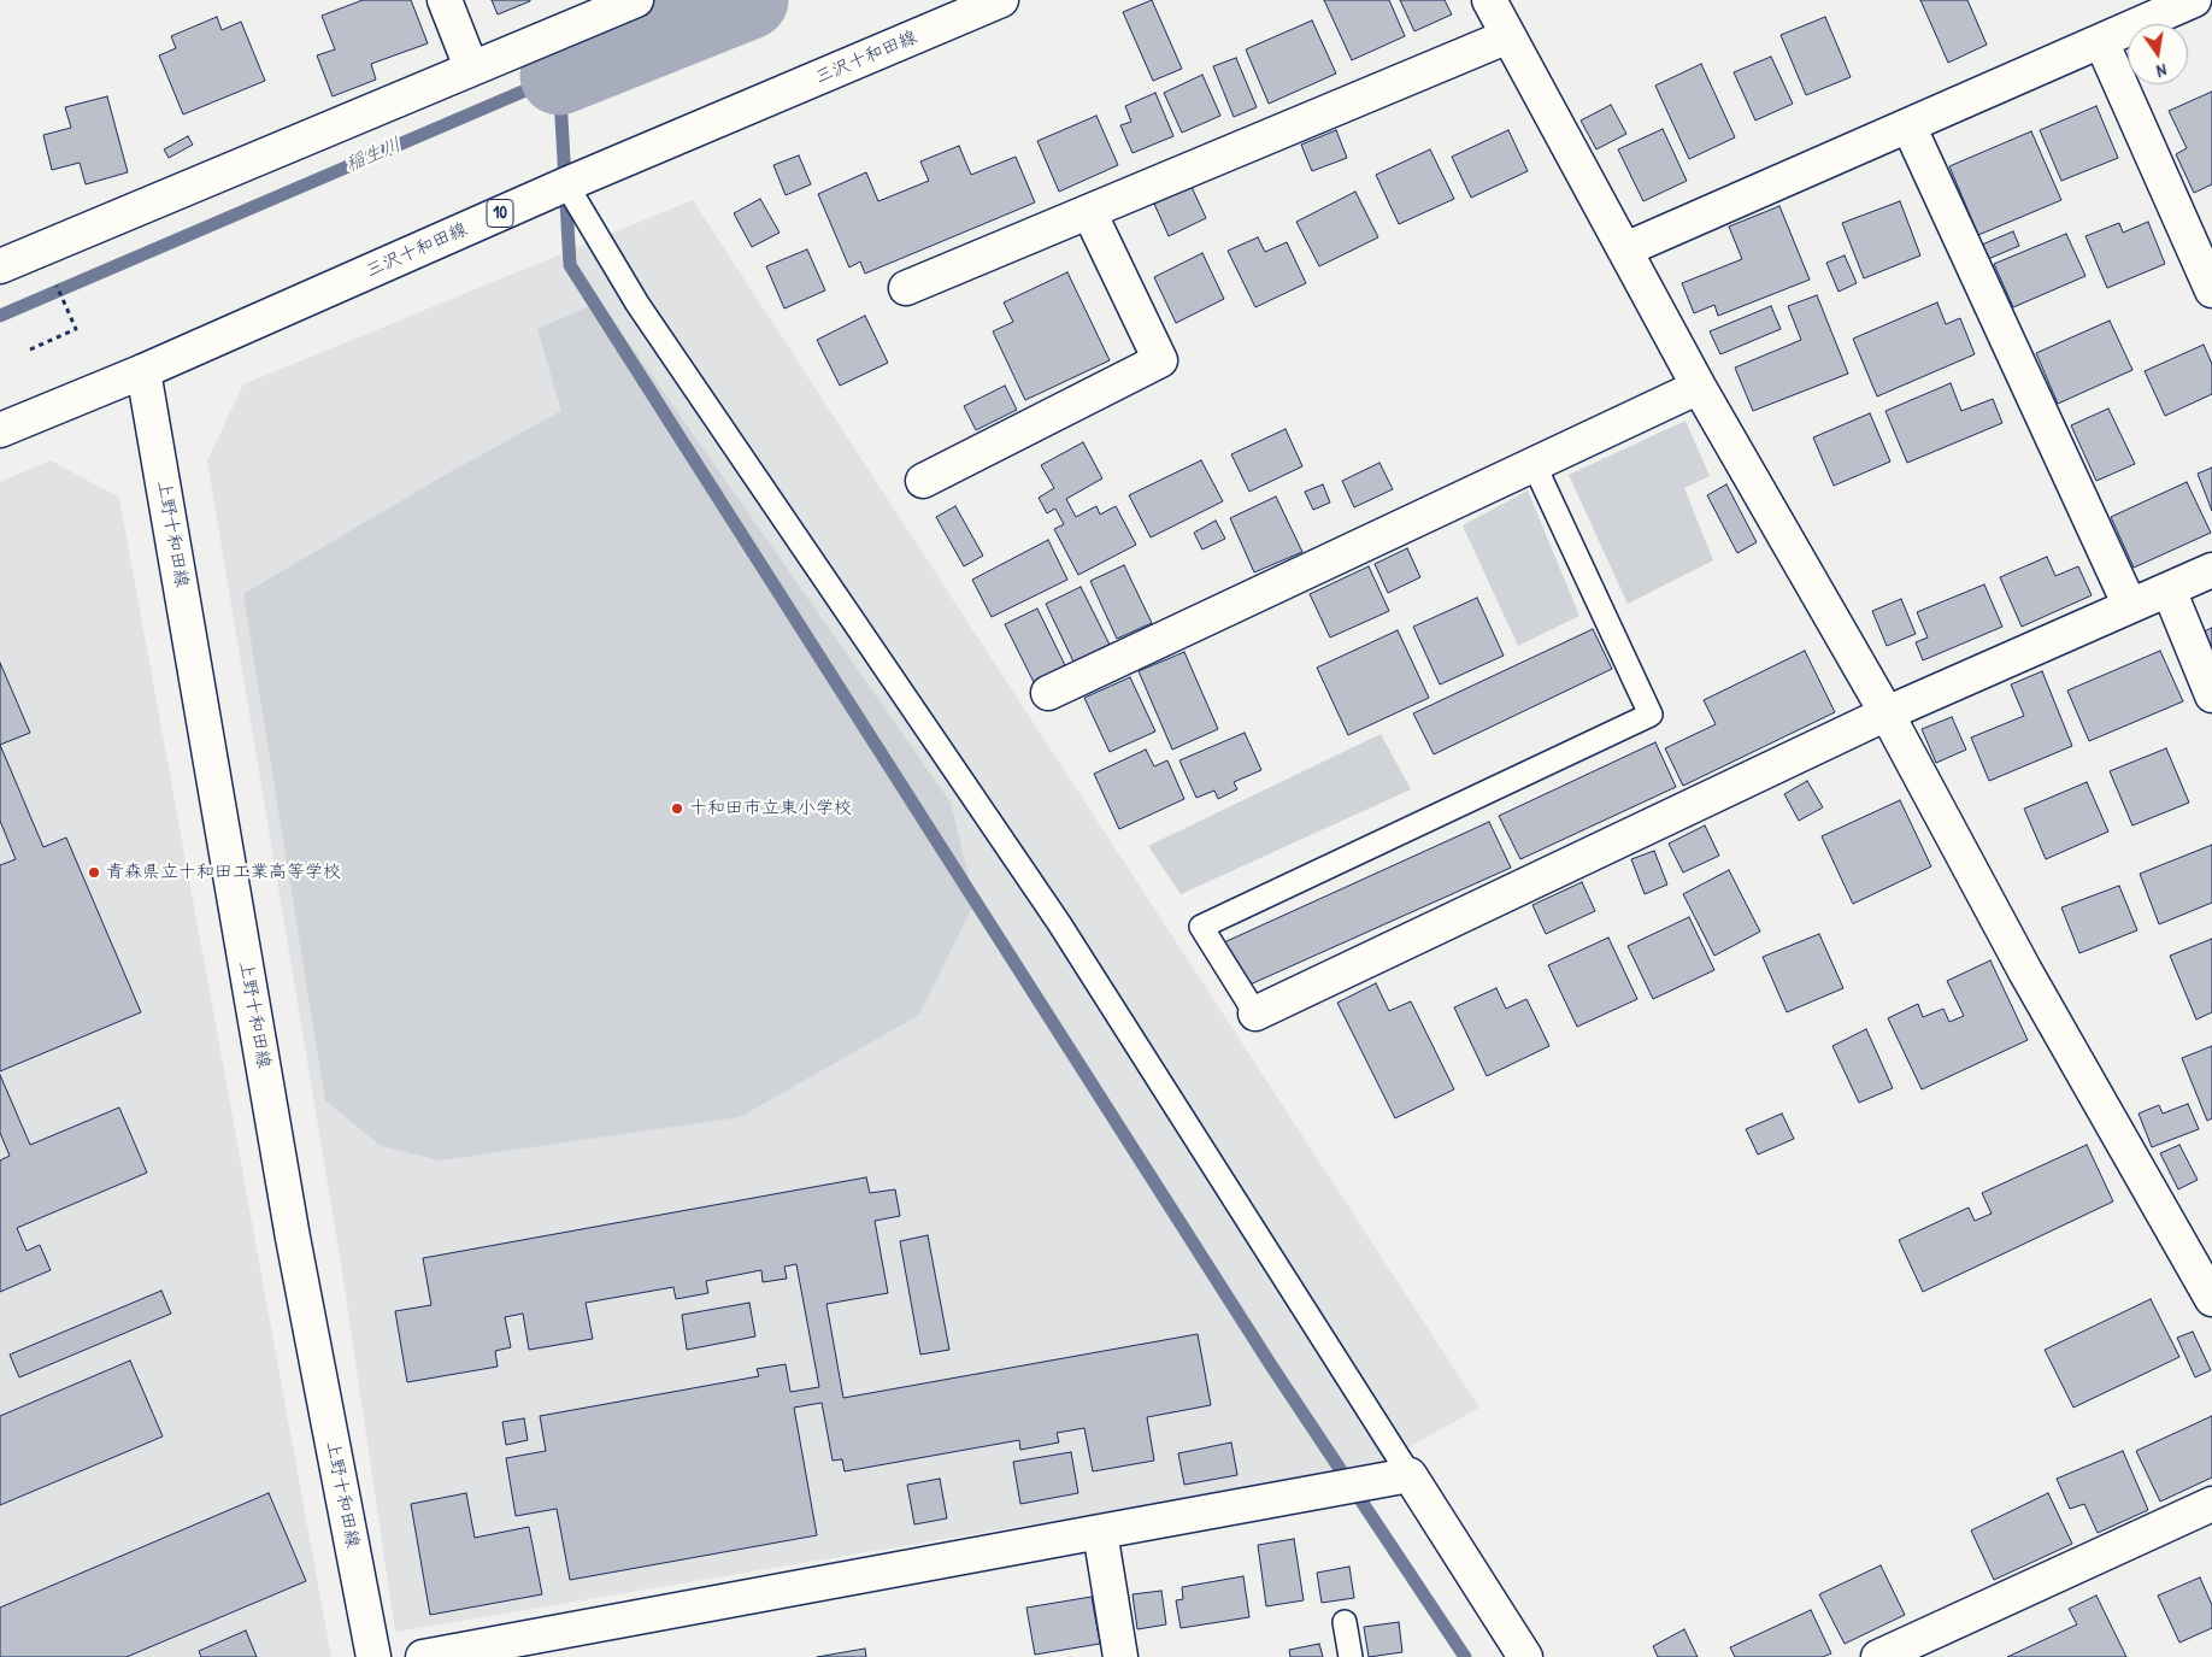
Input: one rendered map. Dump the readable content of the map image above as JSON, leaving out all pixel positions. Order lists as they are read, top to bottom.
{
  "streets": {
    "street": ["三沢十和田線", "10", "上野十和田線"]
  },
  "crossings": [
    ["三沢十和田線", "上野十和田線"]
  ],
  "water": ["稲生川"],
  "places": ["十和田市立東小学校", "青森県立十和田工業高等学校"],
  "north": "bottom"
}
